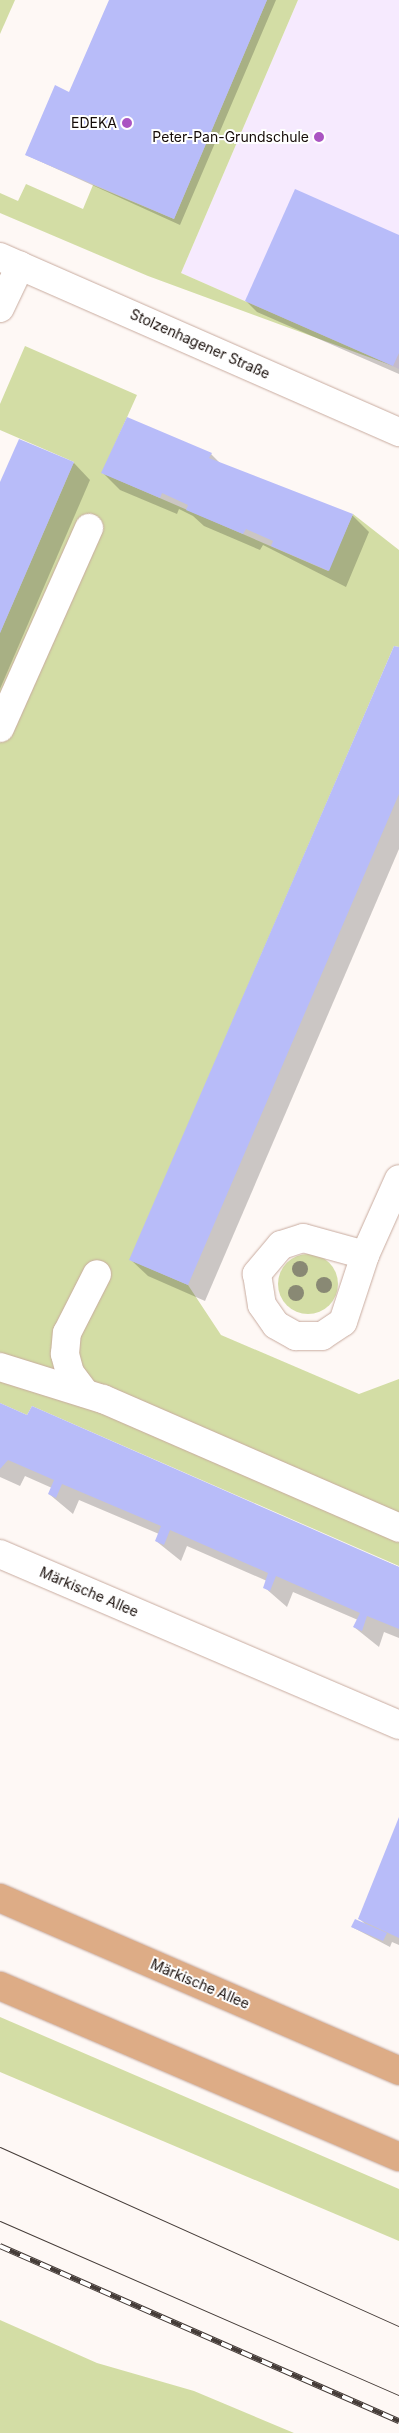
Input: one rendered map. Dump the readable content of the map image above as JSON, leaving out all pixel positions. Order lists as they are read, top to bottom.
{
  "streets": {
    "main road": ["Märkische Allee"],
    "street": ["Stolzenhagener Straße"]
  },
  "places": ["EDEKA", "Peter-Pan-Grundschule"]
}
